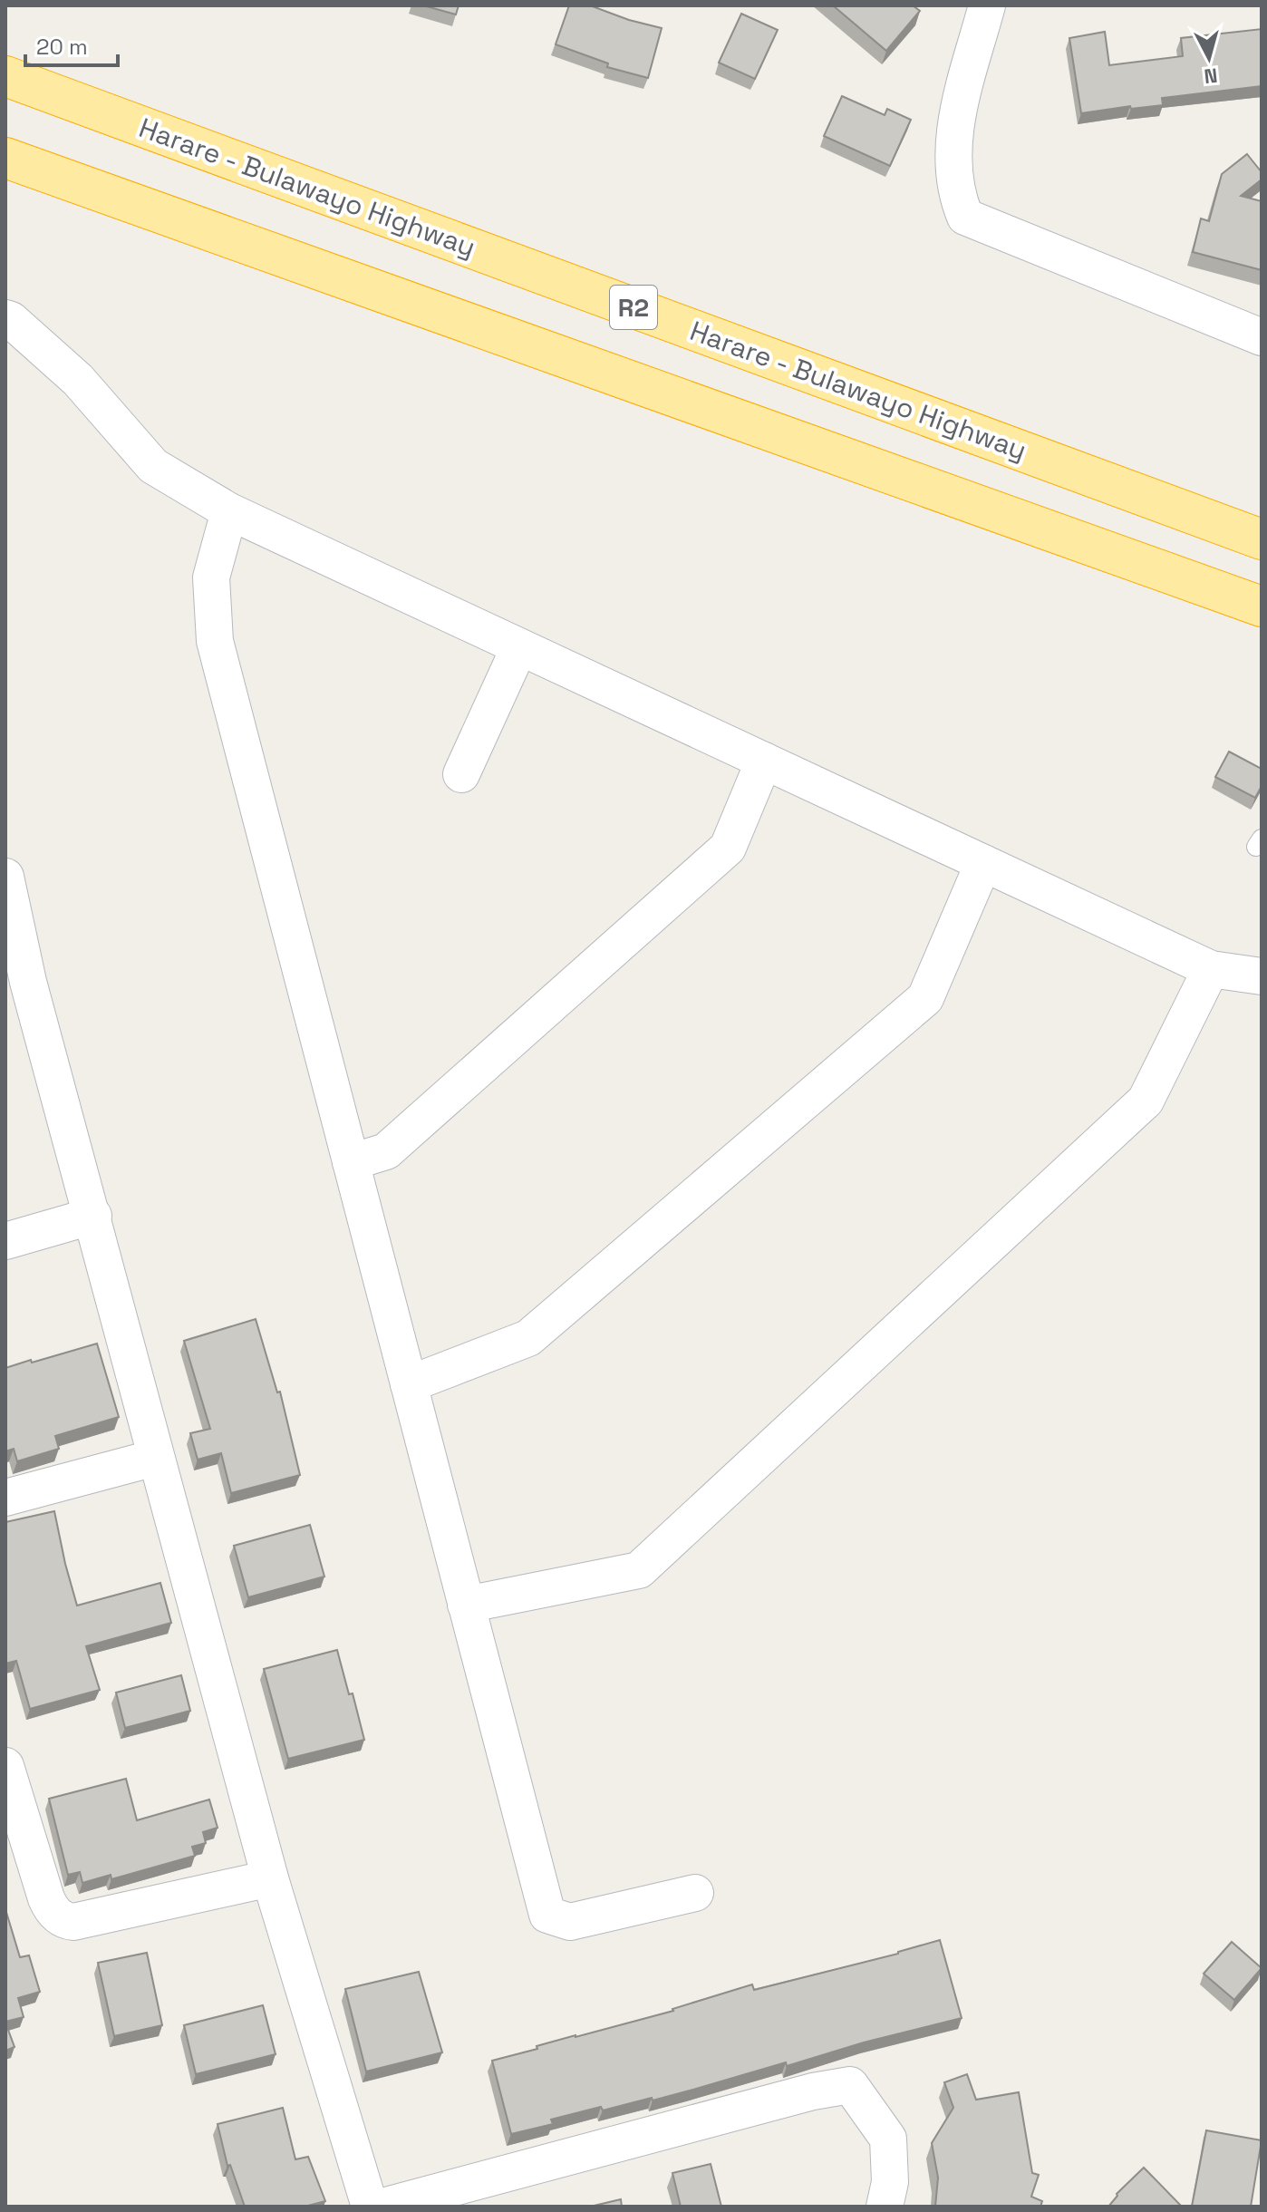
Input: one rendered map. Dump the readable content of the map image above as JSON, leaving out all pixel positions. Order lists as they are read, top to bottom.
{
  "streets": {
    "highway": ["Harare - Bulawayo Highway", "R2"]
  },
  "scale_bar": "20 m",
  "north": "bottom"
}
